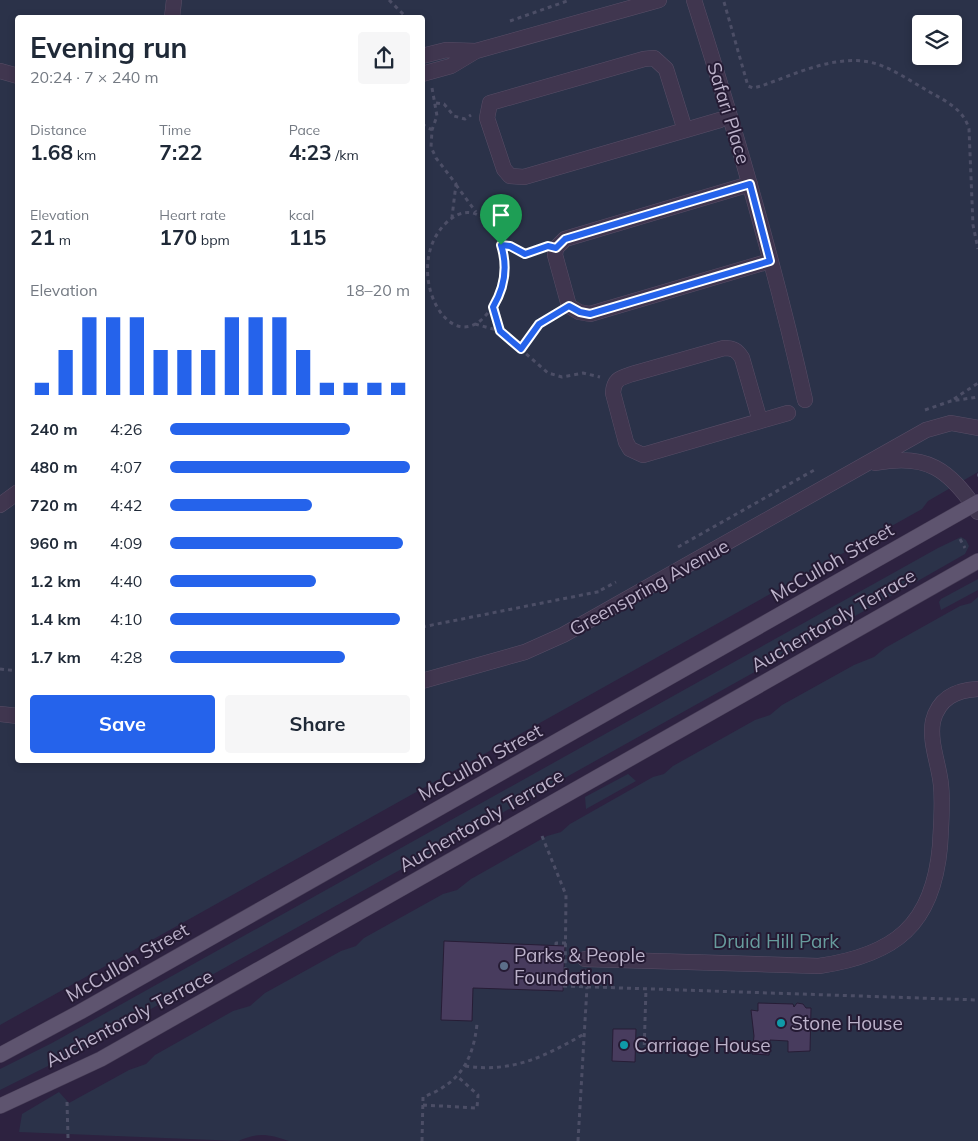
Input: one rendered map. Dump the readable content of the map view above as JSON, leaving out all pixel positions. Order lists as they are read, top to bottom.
{
  "streets": {
    "main road": ["McCulloh Street", "Auchentoroly Terrace"],
    "street": ["Safari Place", "Greenspring Avenue"]
  },
  "crossings": [
    ["McCulloh Street", "Greenspring Avenue"]
  ],
  "parks": ["Druid Hill Park"],
  "places": ["Parks & People Foundation", "Stone House", "Carriage House"],
  "page": {
    "heading": ["Evening run", "20:24 · 7 × 240 m"],
    "stats": [
      ["Distance", "1.68 km"],
      ["Time", "7:22"],
      ["Pace", "4:23 /km"],
      ["Elevation", "21 m"],
      ["Heart rate", "170 bpm"],
      ["kcal", "115"]
    ],
    "chart": ["Elevation", "18–20 m"],
    "list": [
      {
        "name": "240 m",
        "note": "4:26"
      },
      {
        "name": "480 m",
        "note": "4:07"
      },
      {
        "name": "720 m",
        "note": "4:42"
      },
      {
        "name": "960 m",
        "note": "4:09"
      },
      {
        "name": "1.2 km",
        "note": "4:40"
      },
      {
        "name": "1.4 km",
        "note": "4:10"
      },
      {
        "name": "1.7 km",
        "note": "4:28"
      }
    ],
    "buttons": ["Save", "Share"]
  }
}
